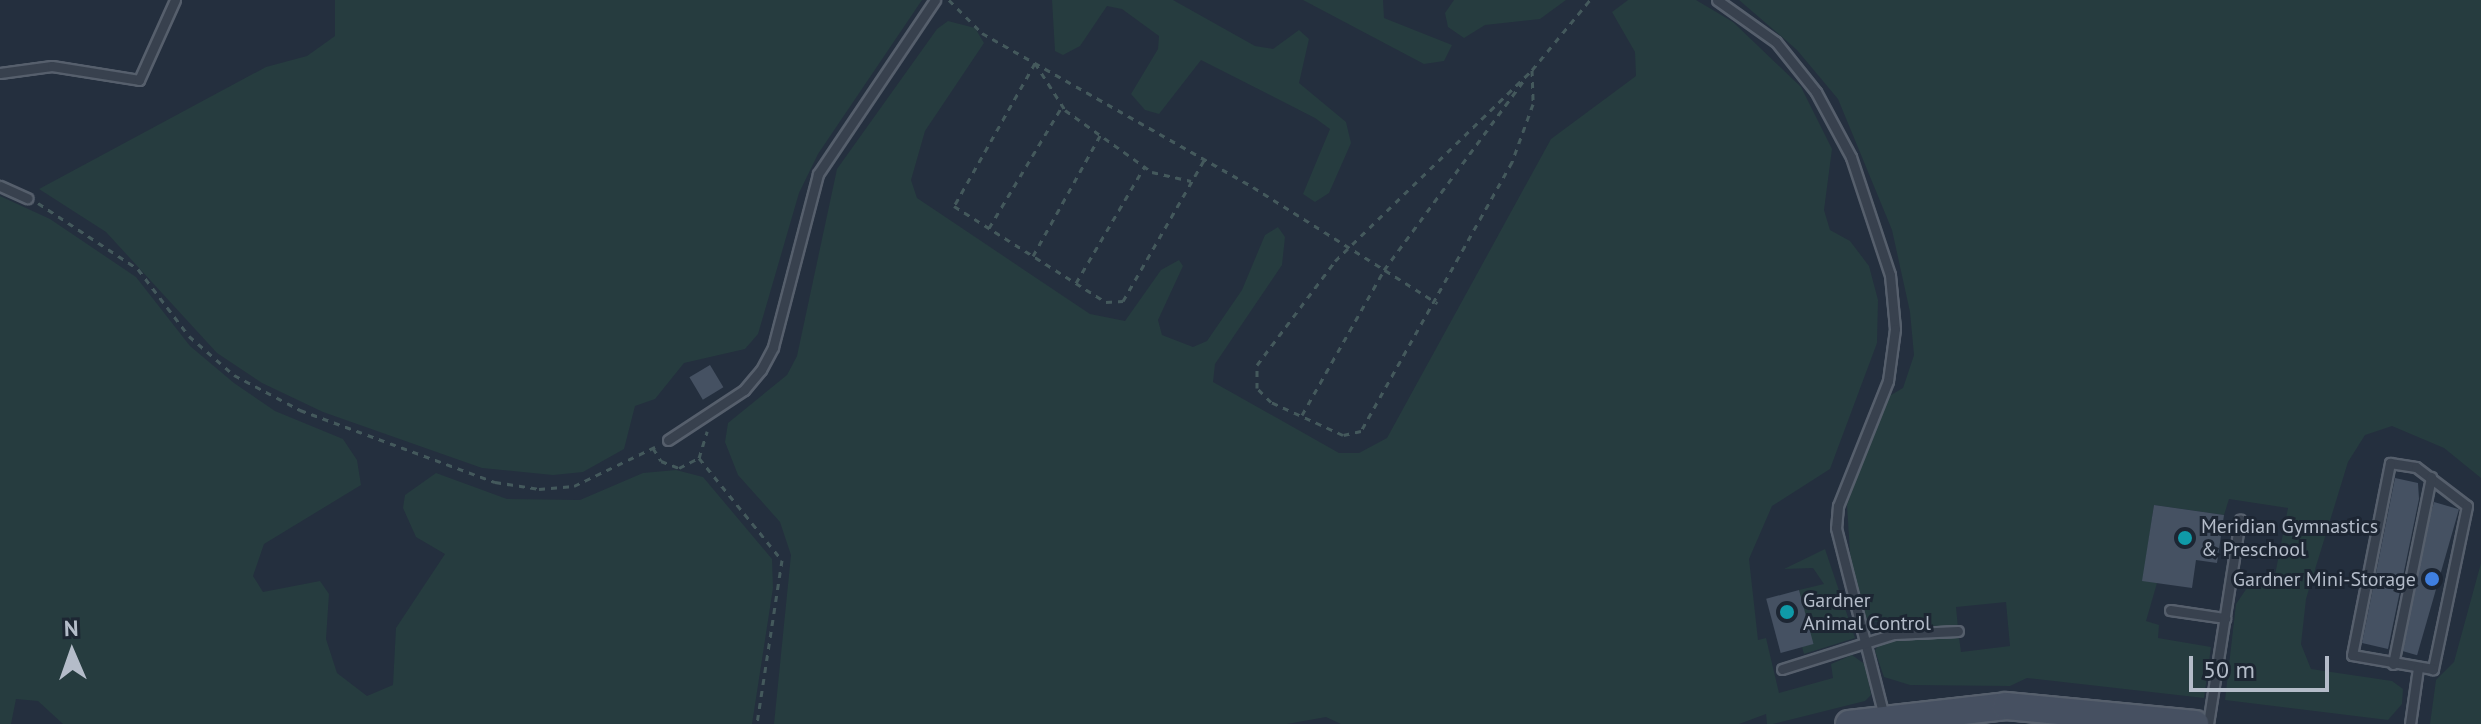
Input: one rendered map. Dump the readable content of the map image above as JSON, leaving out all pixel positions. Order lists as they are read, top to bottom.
{
  "places": ["Meridian Gymnastics & Preschool", "Gardner Mini-Storage", "Gardner Animal Control"],
  "scale_bar": "50 m",
  "north": "top"
}
